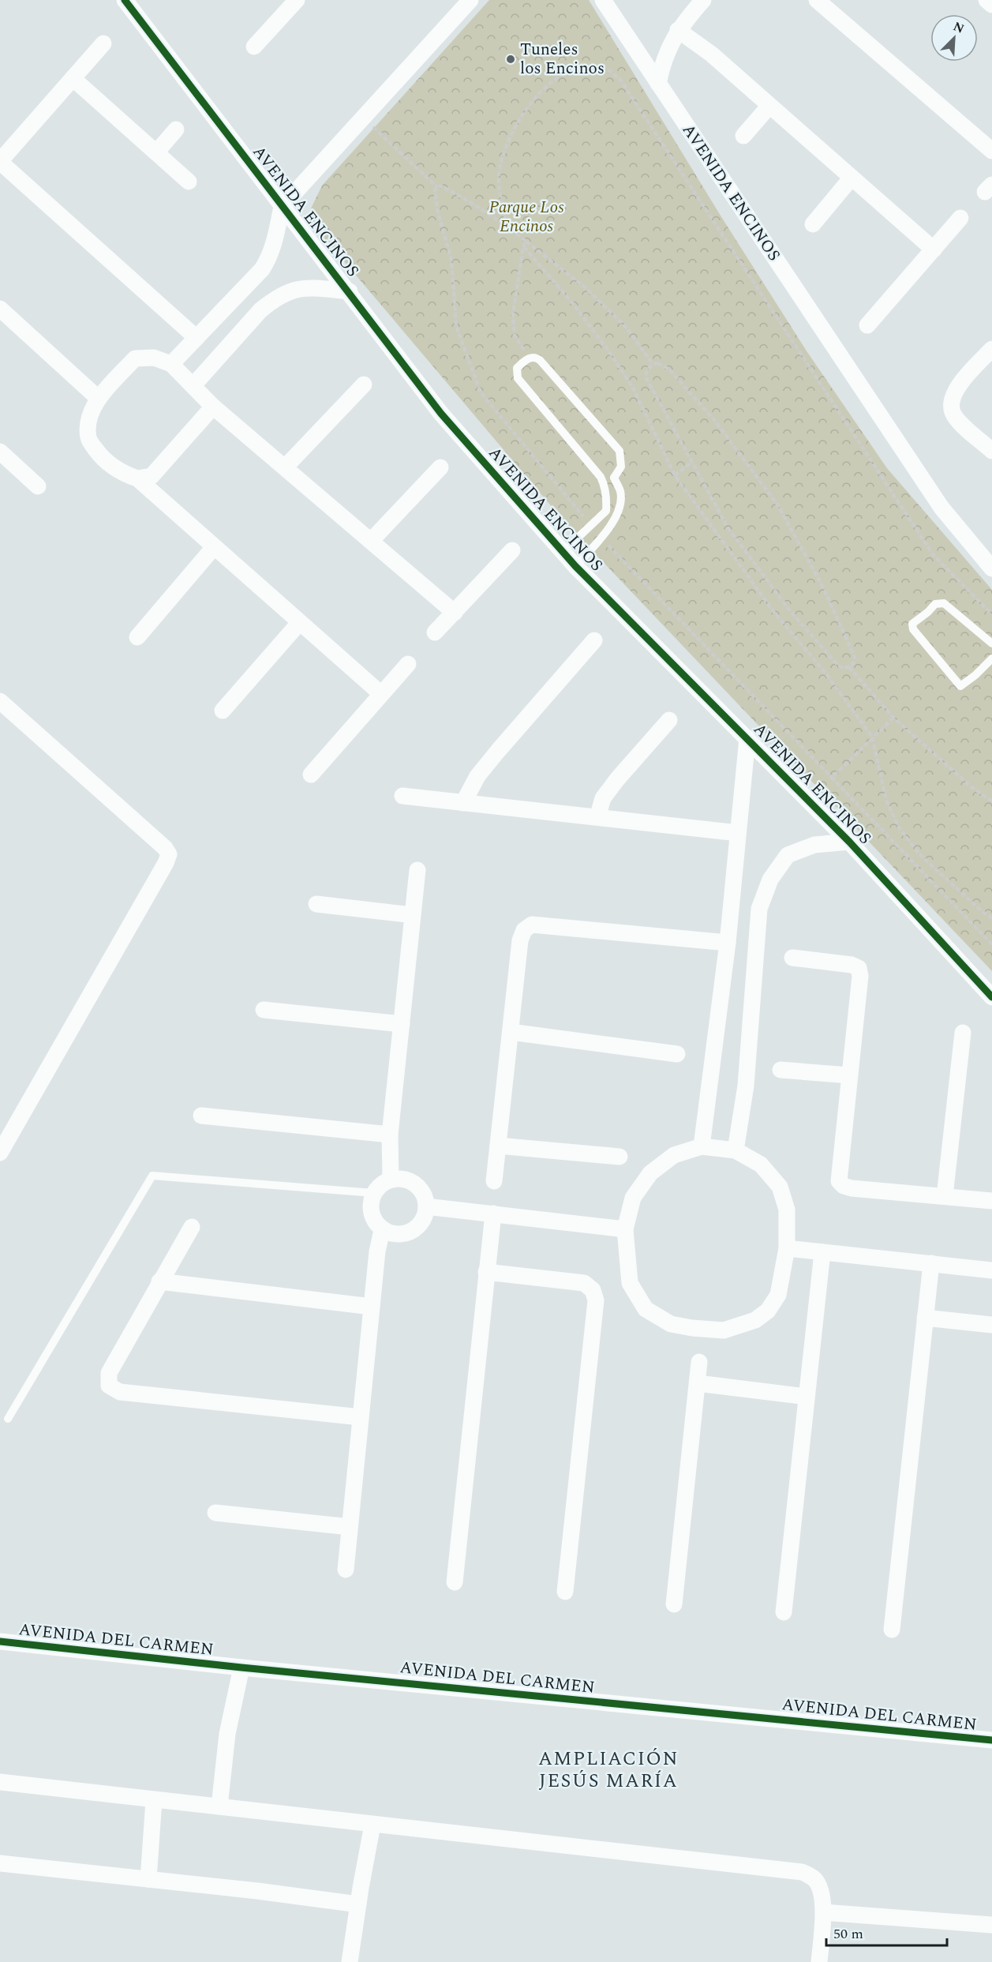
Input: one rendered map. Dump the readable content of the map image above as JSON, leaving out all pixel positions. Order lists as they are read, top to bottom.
{
  "streets": {
    "street": ["AVENIDA ENCINOS", "AVENIDA DEL CARMEN"]
  },
  "districts": ["AMPLIACIÓN JESÚS MARÍA"],
  "parks": ["Parque Los Encinos"],
  "places": ["Tuneles los Encinos"],
  "scale_bar": "50 m",
  "north": "top right"
}
